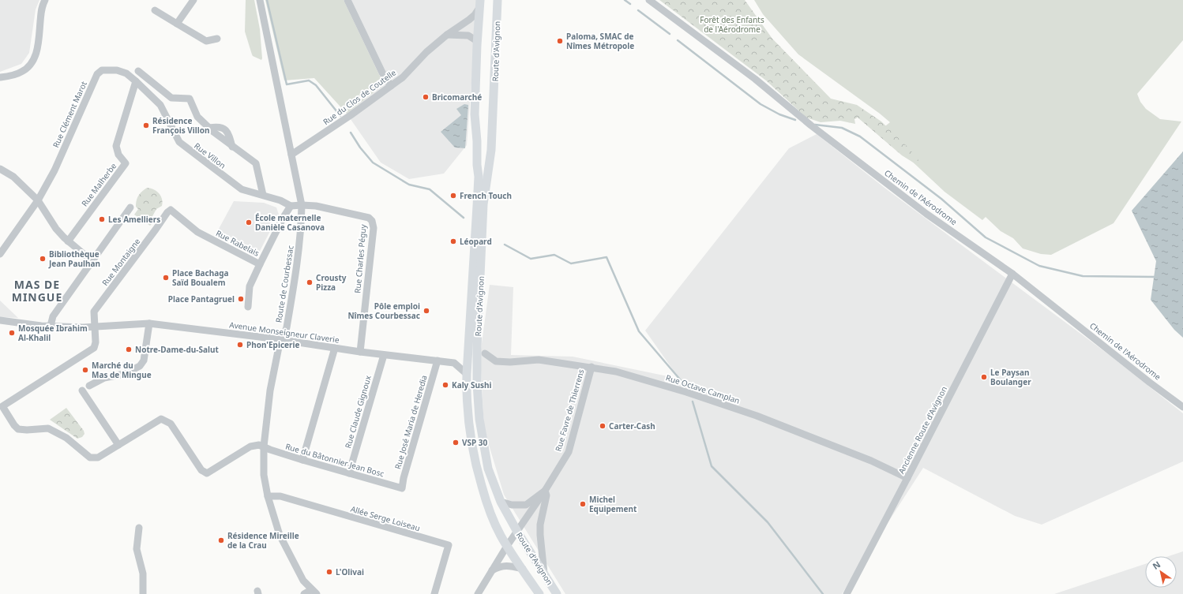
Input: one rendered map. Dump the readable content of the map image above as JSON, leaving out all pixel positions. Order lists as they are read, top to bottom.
{
  "streets": {
    "main road": ["Route d'Avignon"],
    "street": [
      "Rue du Clos de Coutelle",
      "Rue Clément Marot",
      "Rue Villon",
      "Rue Malherbe",
      "Chemin de l'Aérodrome",
      "Rue Rabelais",
      "Rue Charles Péguy",
      "Rue Montaigne",
      "Route de Courbessac",
      "Avenue Monseigneur Claverie",
      "Rue Octave Camplan",
      "Rue Favre de Thierrens",
      "Rue Claude Gignoux",
      "Rue José Maria de Heredia",
      "Ancienne Route d'Avignon",
      "Rue du Bâtonnier Jean Bosc",
      "Allée Serge Loiseau"
    ]
  },
  "crossings": [
    ["Route d'Avignon", "Rue du Clos de Coutelle"],
    ["Route d'Avignon", "Avenue Monseigneur Claverie"],
    ["Route d'Avignon", "Rue Favre de Thierrens"],
    ["Rue du Clos de Coutelle", "Route de Courbessac"],
    ["Rue Clément Marot", "Rue Villon"],
    ["Rue Clément Marot", "Rue Malherbe"],
    ["Rue Villon", "Rue Malherbe"],
    ["Rue Villon", "Rue Rabelais"],
    ["Rue Villon", "Rue Charles Péguy"],
    ["Rue Villon", "Route de Courbessac"],
    ["Chemin de l'Aérodrome", "Ancienne Route d'Avignon"],
    ["Rue Rabelais", "Rue Montaigne"],
    ["Rue Charles Péguy", "Route de Courbessac"],
    ["Rue Charles Péguy", "Avenue Monseigneur Claverie"],
    ["Rue Montaigne", "Avenue Monseigneur Claverie"],
    ["Route de Courbessac", "Avenue Monseigneur Claverie"],
    ["Route de Courbessac", "Rue du Bâtonnier Jean Bosc"],
    ["Route de Courbessac", "Allée Serge Loiseau"],
    ["Avenue Monseigneur Claverie", "Rue Claude Gignoux"],
    ["Avenue Monseigneur Claverie", "Rue José Maria de Heredia"],
    ["Rue Octave Camplan", "Rue Favre de Thierrens"],
    ["Rue Octave Camplan", "Ancienne Route d'Avignon"],
    ["Rue Claude Gignoux", "Rue du Bâtonnier Jean Bosc"],
    ["Rue José Maria de Heredia", "Rue du Bâtonnier Jean Bosc"]
  ],
  "districts": ["MAS DE MINGUE"],
  "parks": ["Forêt des Enfants de l'Aérodrome"],
  "places": [
    "Paloma, SMAC de Nîmes Métropole",
    "Bricomarché",
    "Résidence François Villon",
    "French Touch",
    "Les Amelliers",
    "École maternelle Danièle Casanova",
    "Léopard",
    "Bibliothèque Jean Paulhan",
    "Place Bachaga Saïd Boualem",
    "Crousty Pizza",
    "Place Pantagruel",
    "Pôle emploi Nîmes Courbessac",
    "Mosquée Ibrahim Al-Khalil",
    "Phon'Epicerie",
    "Notre-Dame-du-Salut",
    "Marché du Mas de Mingue",
    "Le Paysan Boulanger",
    "Kaly Sushi",
    "Carter-Cash",
    "VSP 30",
    "Michel Equipement",
    "Résidence Mireille de la Crau",
    "L'Olivai"
  ],
  "north": "top left"
}
